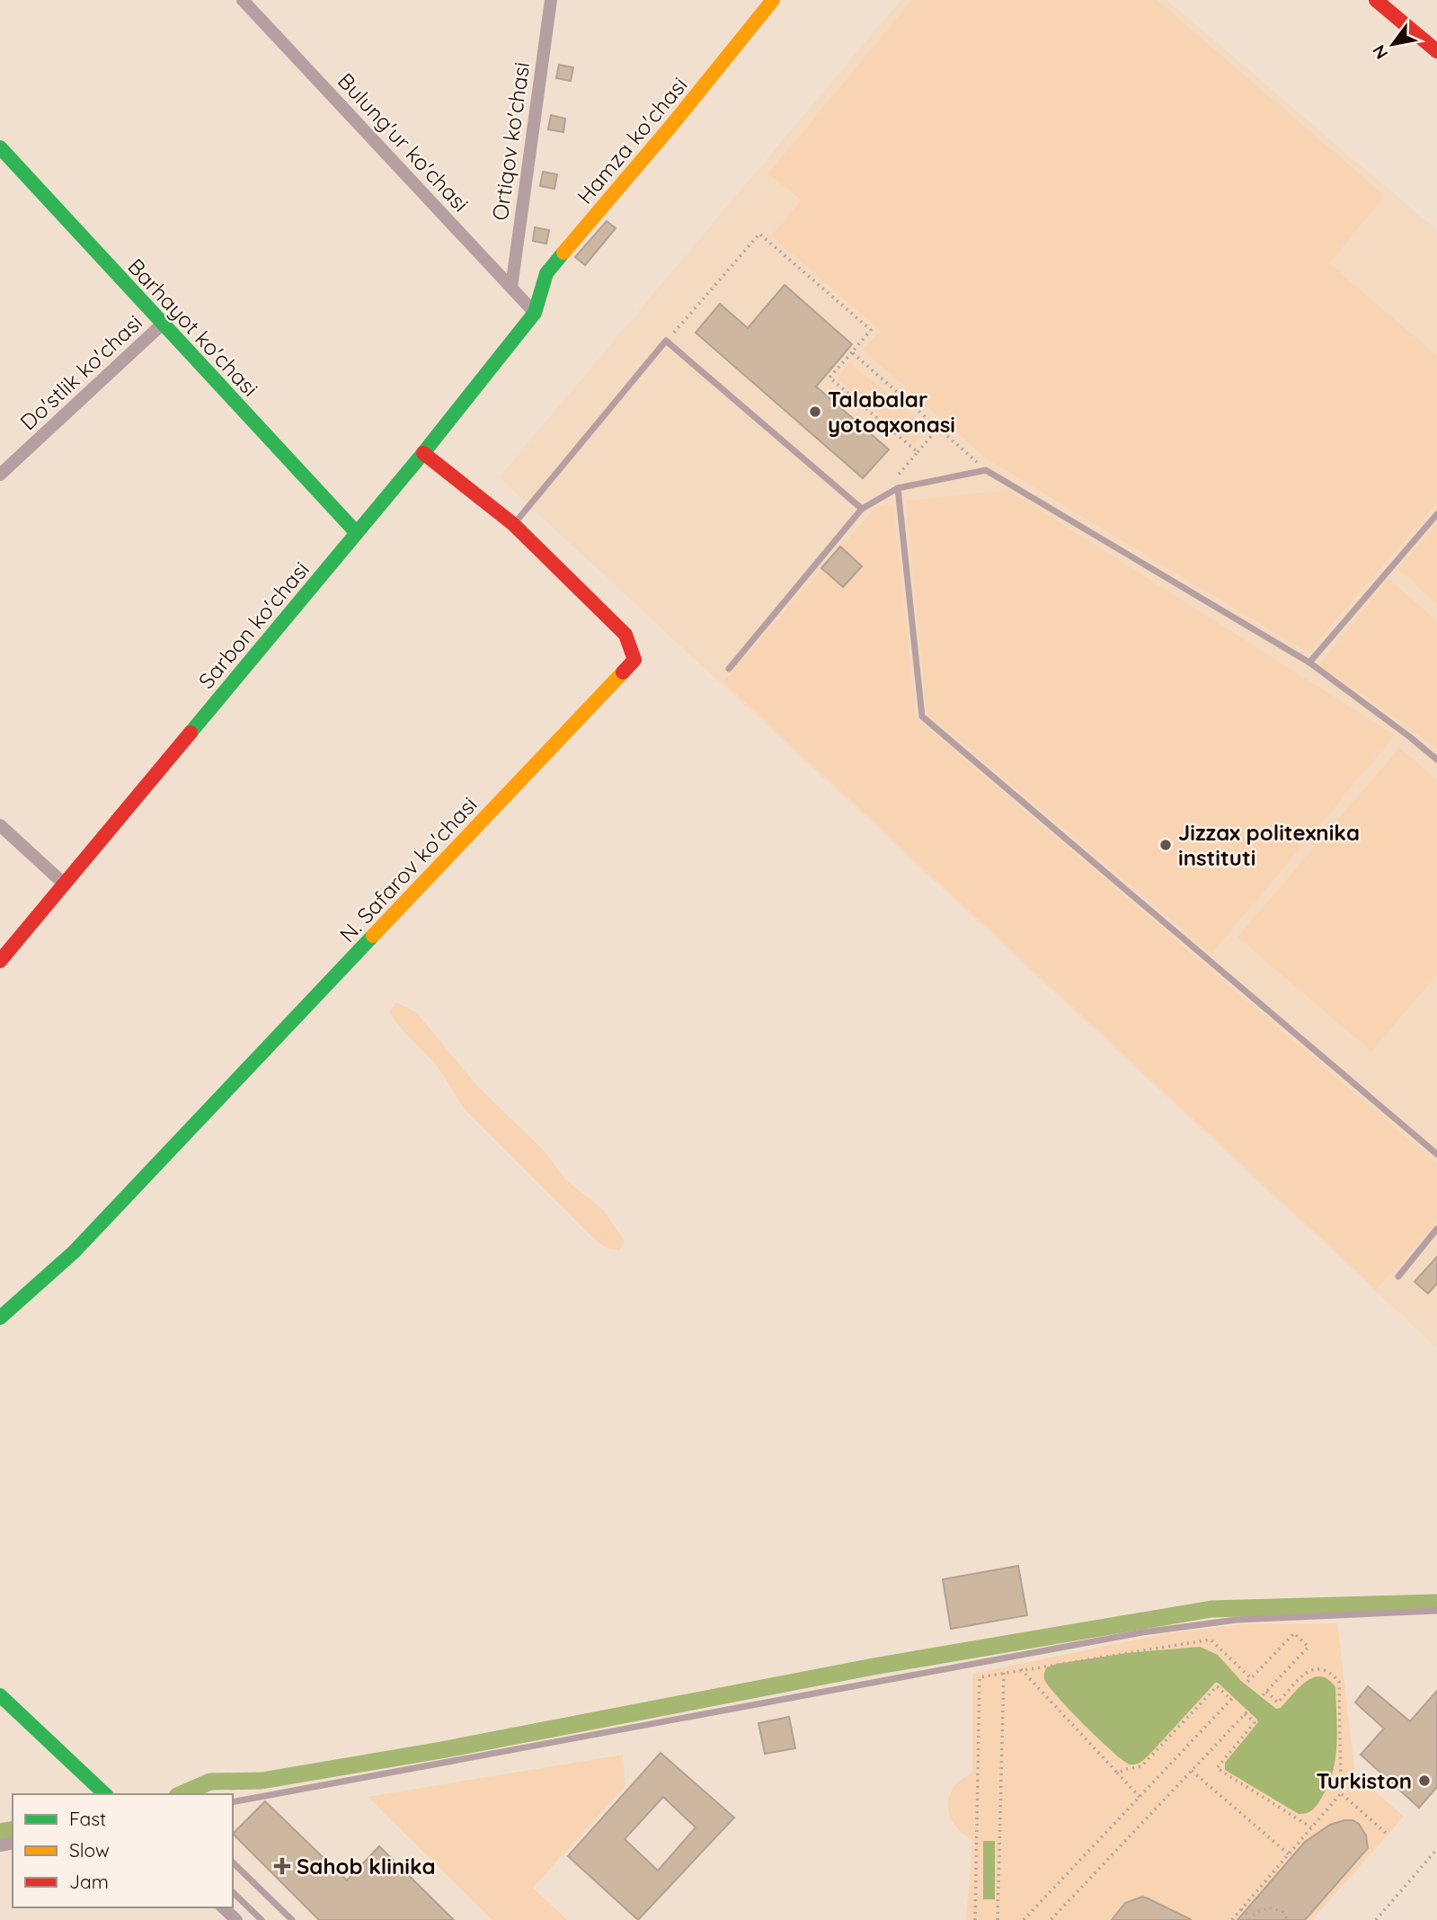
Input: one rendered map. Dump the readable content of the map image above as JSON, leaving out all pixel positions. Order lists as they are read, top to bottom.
{
  "streets": {
    "street": [
      "Hamza ko'chasi",
      "Ortiqov ko'chasi",
      "Bulung'ur ko'chasi",
      "Barhayot ko'chasi",
      "Do'stlik ko'chasi",
      "Sarbon ko'chasi",
      "N. Safarov ko'chasi"
    ]
  },
  "crossings": [
    ["Hamza ko'chasi", "Bulung'ur ko'chasi"],
    ["Hamza ko'chasi", "Sarbon ko'chasi"],
    ["Ortiqov ko'chasi", "Bulung'ur ko'chasi"],
    ["Bulung'ur ko'chasi", "Sarbon ko'chasi"],
    ["Barhayot ko'chasi", "Do'stlik ko'chasi"],
    ["Barhayot ko'chasi", "Sarbon ko'chasi"],
    ["Sarbon ko'chasi", "N. Safarov ko'chasi"]
  ],
  "places": {
    "other": ["Talabalar yotoqxonasi", "Jizzax politexnika instituti", "Turkiston"],
    "health": ["Sahob klinika"]
  },
  "legend": ["Fast", "Slow", "Jam"],
  "north": "bottom left"
}
